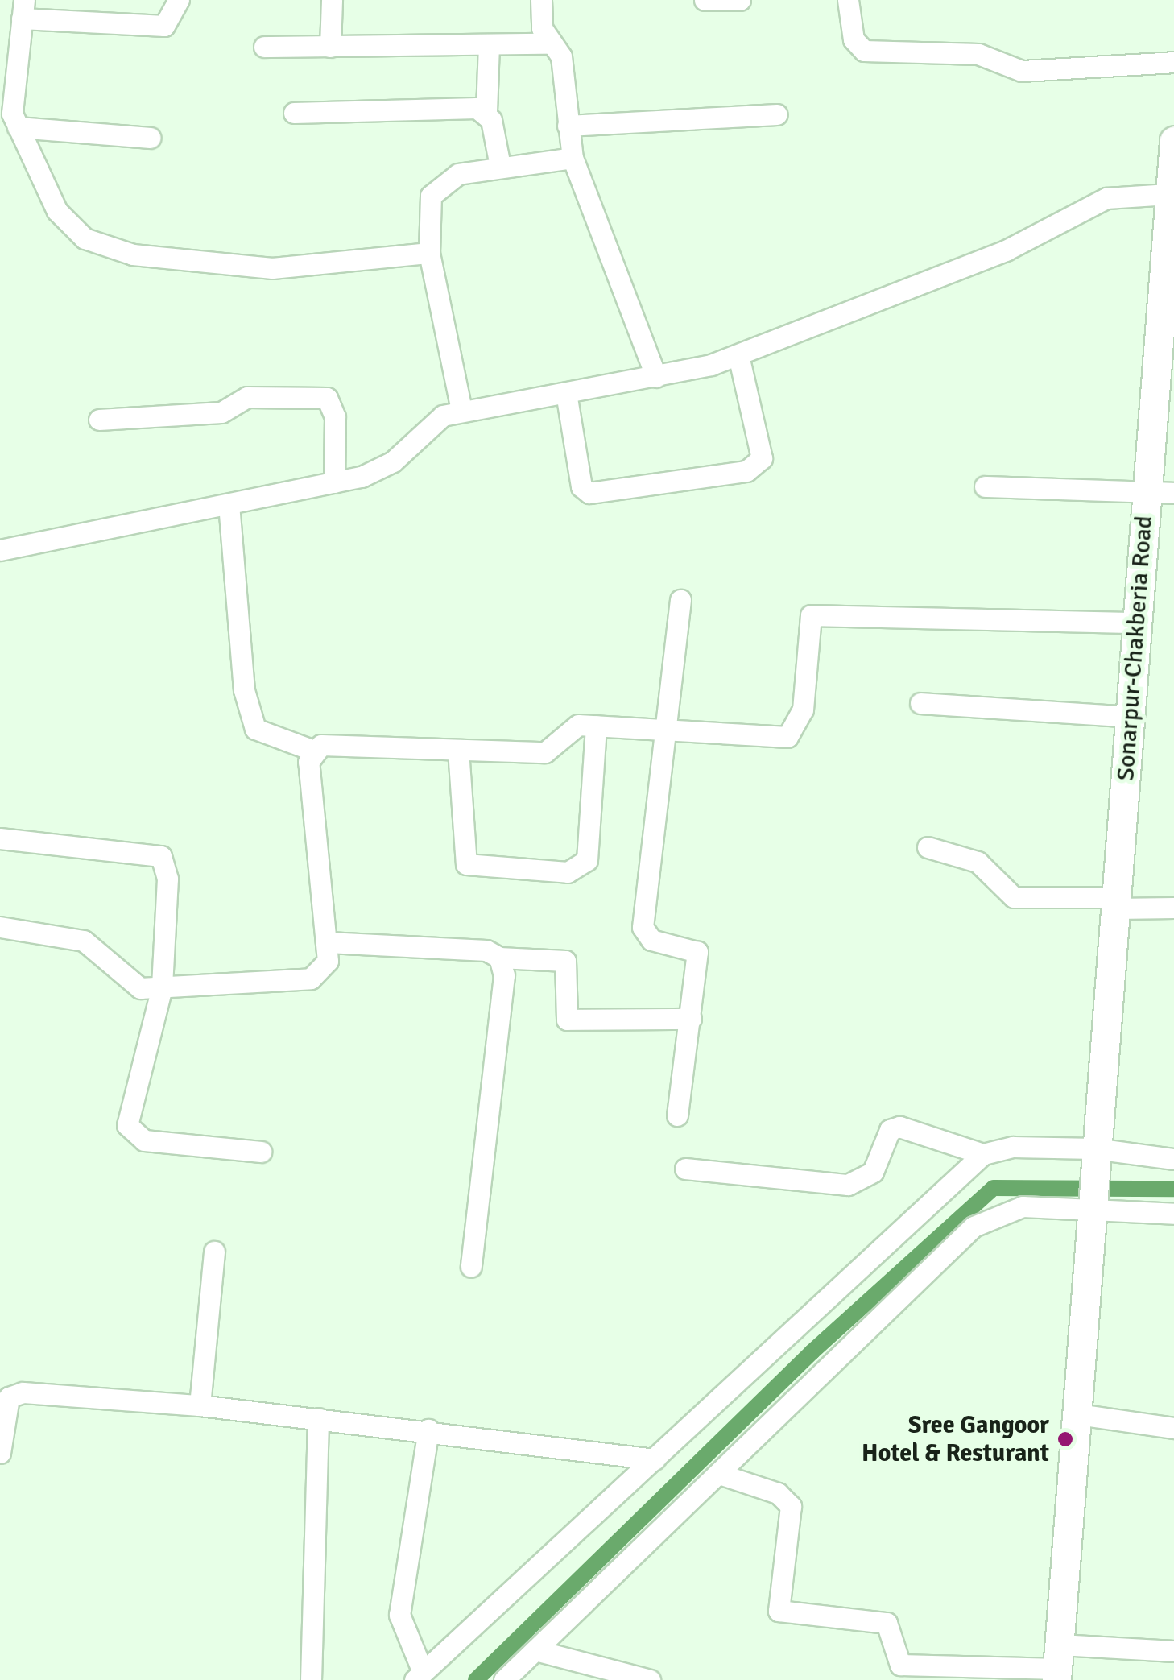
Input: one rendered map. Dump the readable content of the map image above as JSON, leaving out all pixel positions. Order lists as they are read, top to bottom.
{
  "streets": {
    "main road": ["Sonarpur-Chakberia Road"]
  },
  "places": ["Sree Gangoor Hotel & Resturant"]
}
